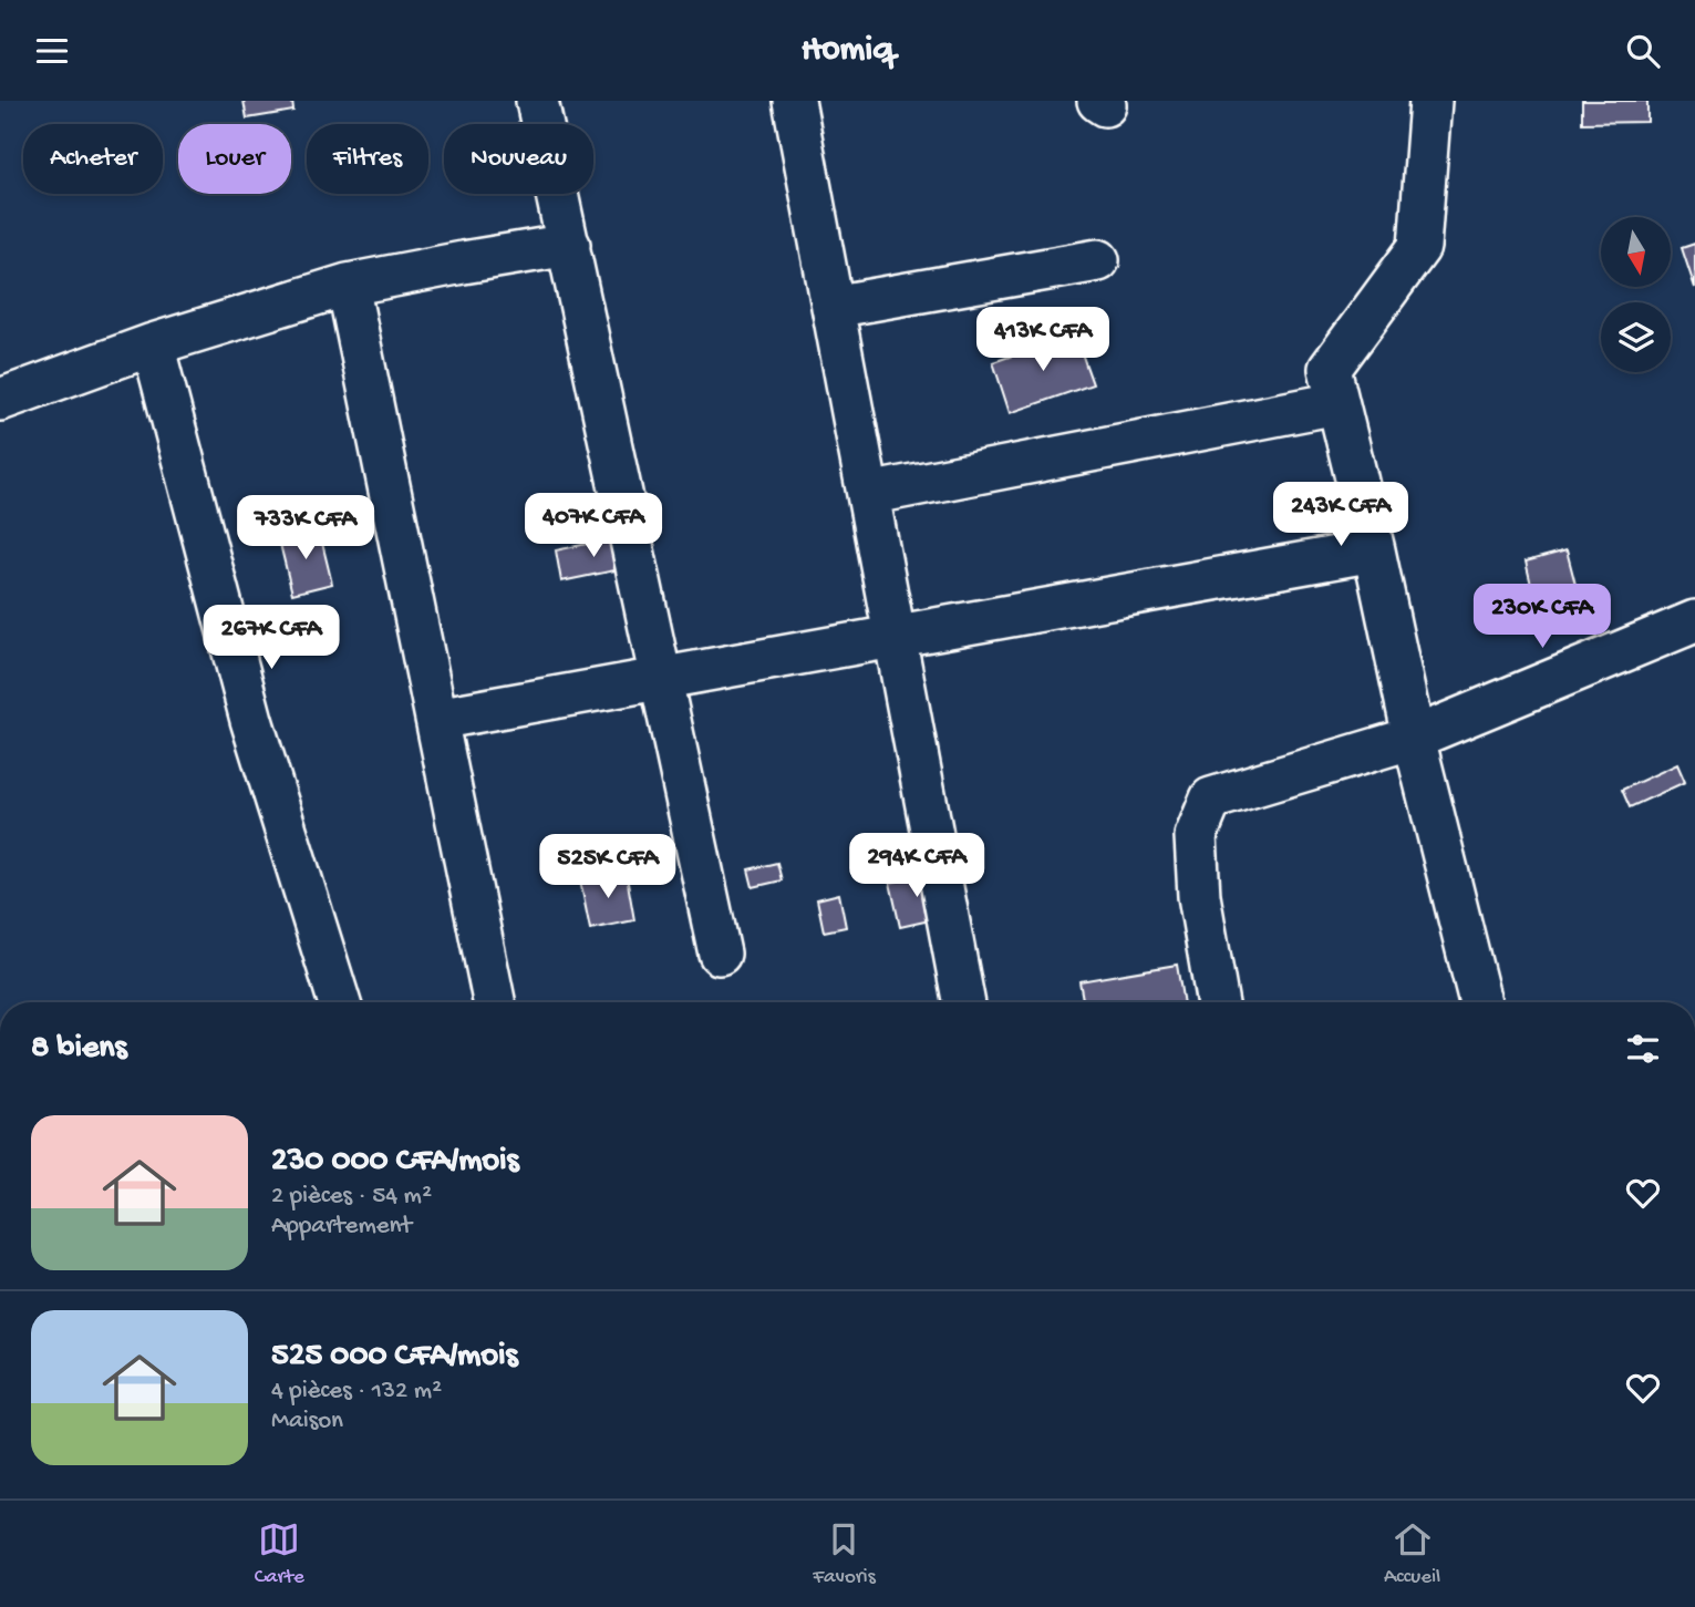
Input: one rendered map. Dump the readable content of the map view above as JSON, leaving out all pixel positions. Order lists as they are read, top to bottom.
{
  "north": "bottom",
  "page": {
    "header": "Homiq",
    "chip": [
      "Acheter",
      "Louer",
      "Filtres",
      "Nouveau"
    ],
    "price": [
      "413K CFA",
      "243K CFA",
      "407K CFA",
      "733K CFA",
      "230K CFA",
      "267K CFA",
      "294K CFA",
      "525K CFA"
    ],
    "heading": "8 biens",
    "list": [
      {
        "name": "230 000 CFA/mois",
        "note": "2 pièces · 54 m² · Appartement"
      },
      {
        "name": "525 000 CFA/mois",
        "note": "4 pièces · 132 m² · Maison"
      }
    ],
    "tabs": ["Carte", "Favoris", "Accueil"]
  }
}
